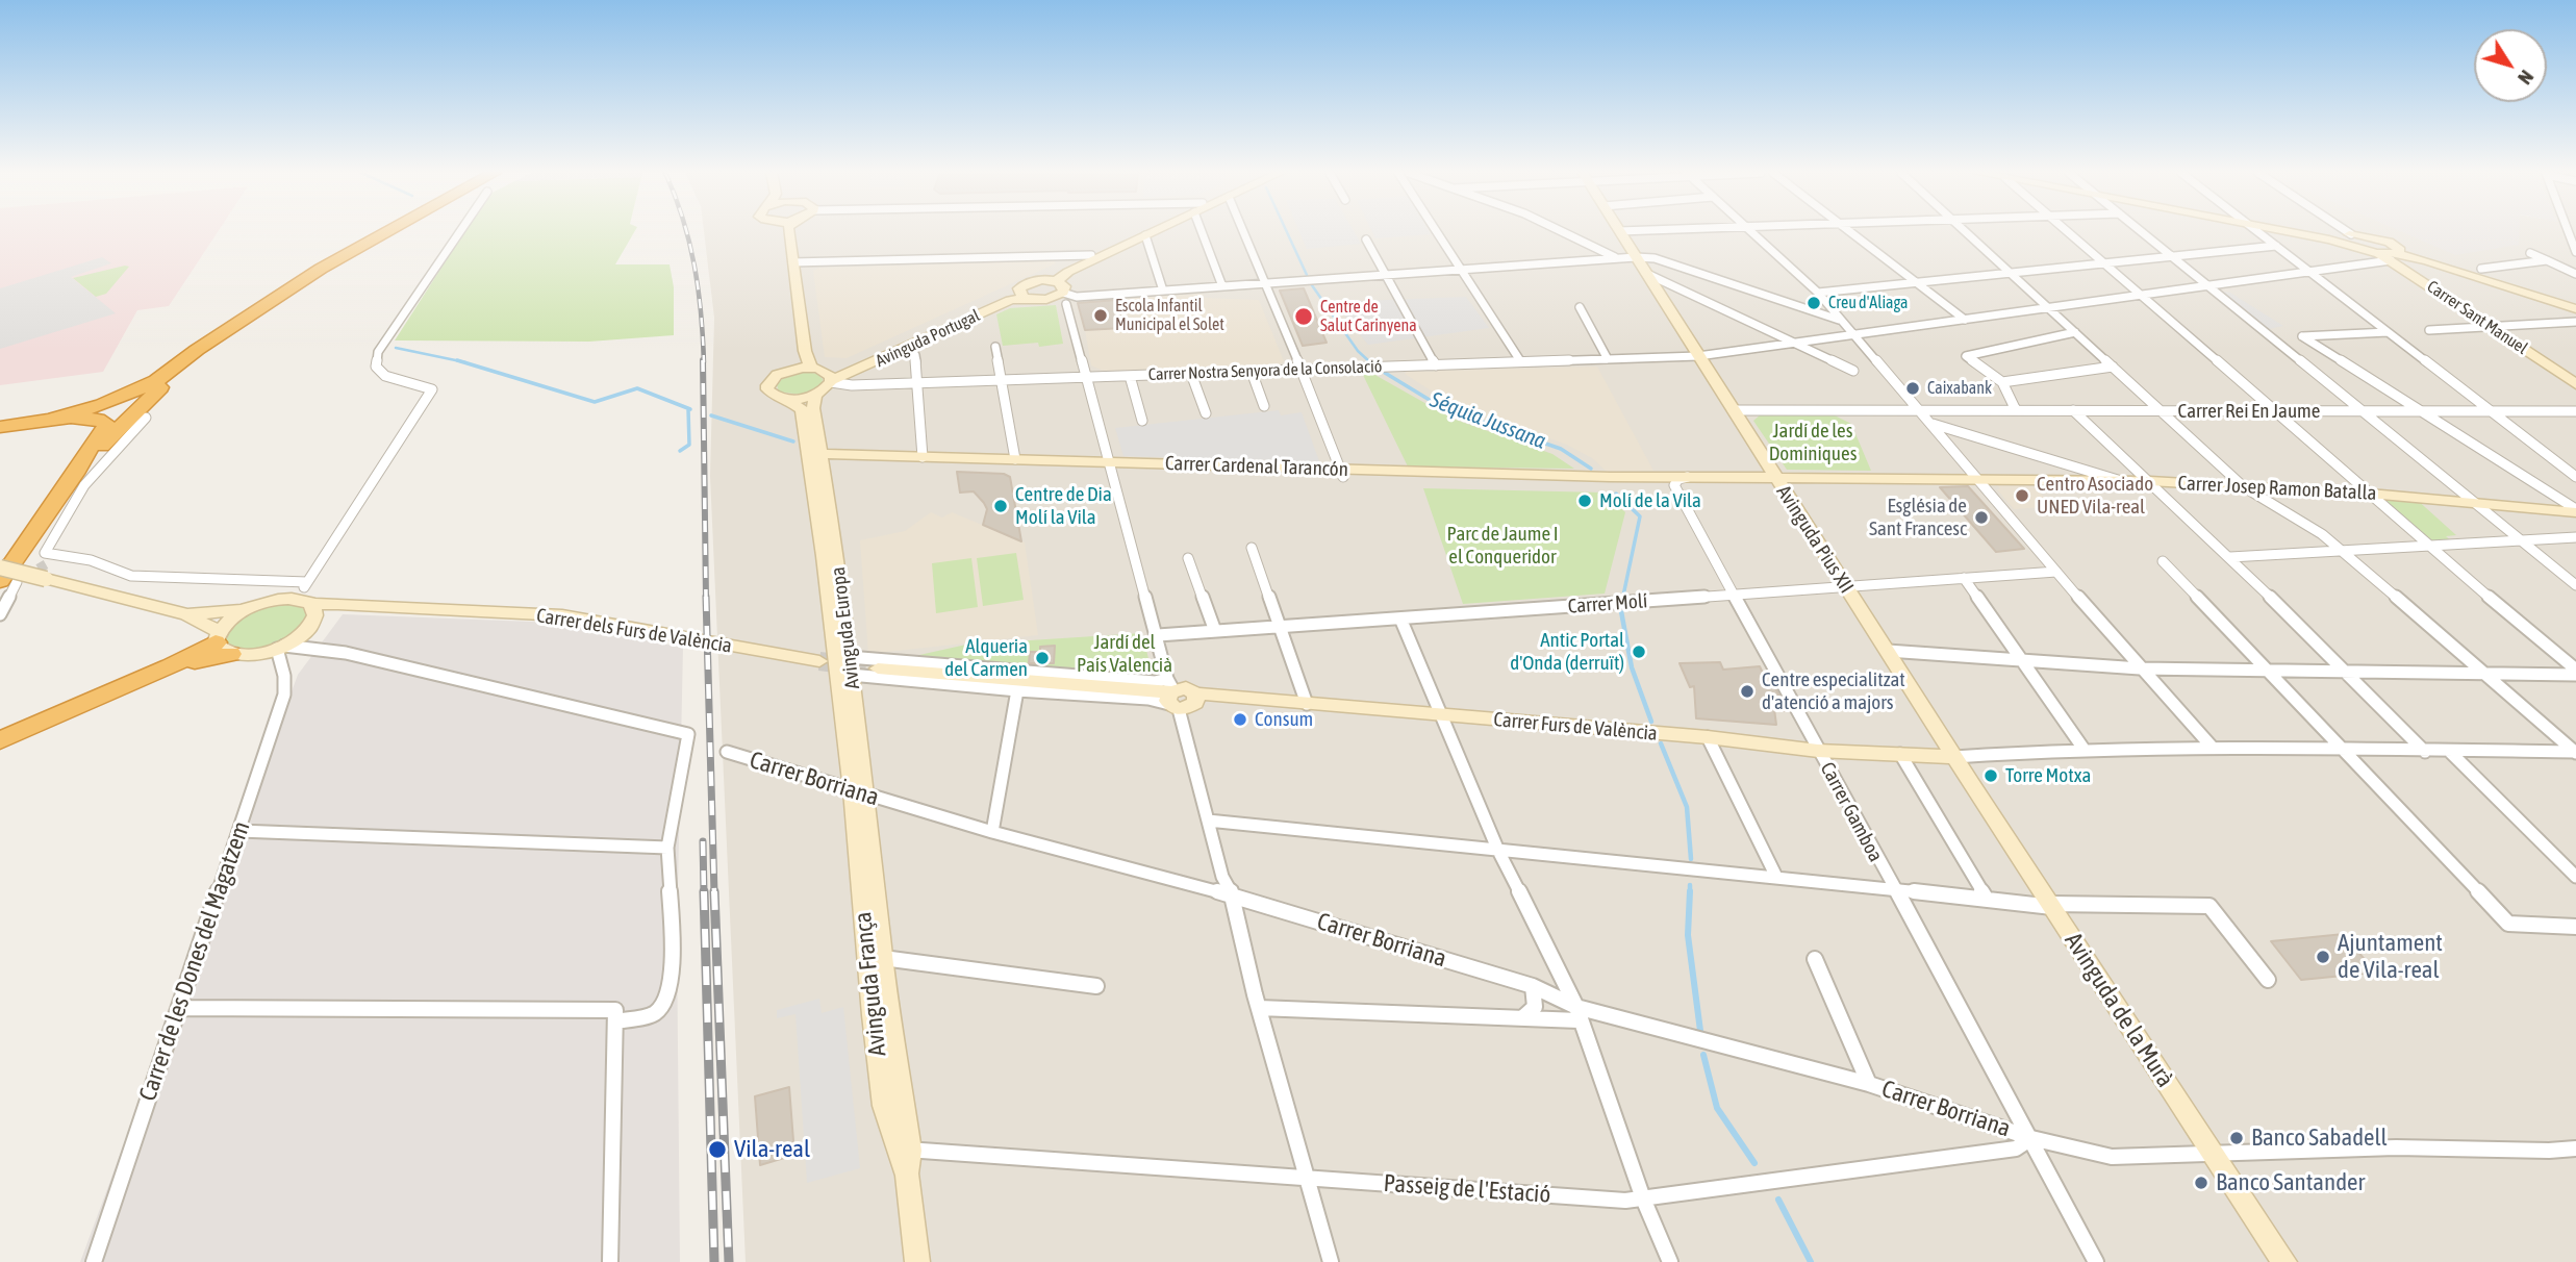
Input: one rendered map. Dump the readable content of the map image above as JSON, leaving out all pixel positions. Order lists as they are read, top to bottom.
{
  "streets": {
    "main road": [
      "Carrer Sant Manuel",
      "Avinguda Portugal",
      "Carrer Cardenal Tarancón",
      "Carrer Josep Ramon Batalla",
      "Avinguda Pius XII",
      "Avinguda Europa",
      "Carrer dels Furs de València",
      "Carrer Furs de València",
      "Avinguda França",
      "Avinguda de la Murà"
    ],
    "street": [
      "Carrer Nostra Senyora de la Consolació",
      "Carrer Rei En Jaume",
      "Carrer Molí",
      "Carrer Borriana",
      "Carrer Gamboa",
      "Carrer de les Dones del Magatzem",
      "Passeig de l'Estació"
    ]
  },
  "crossings": [
    ["Carrer Sant Manuel", "Carrer Nostra Senyora de la Consolació"],
    ["Avinguda Portugal", "Carrer Nostra Senyora de la Consolació"],
    ["Carrer Nostra Senyora de la Consolació", "Avinguda Pius XII"],
    ["Carrer Rei En Jaume", "Avinguda Pius XII"],
    ["Carrer Cardenal Tarancón", "Carrer Josep Ramon Batalla"],
    ["Carrer Cardenal Tarancón", "Avinguda Pius XII"],
    ["Carrer Cardenal Tarancón", "Avinguda Europa"],
    ["Carrer Cardenal Tarancón", "Carrer Gamboa"],
    ["Avinguda Pius XII", "Carrer Molí"],
    ["Avinguda Pius XII", "Carrer Furs de València"],
    ["Avinguda Pius XII", "Avinguda de la Murà"],
    ["Carrer Molí", "Carrer Gamboa"],
    ["Avinguda Europa", "Carrer Borriana"],
    ["Avinguda Europa", "Avinguda França"],
    ["Carrer Furs de València", "Carrer Gamboa"],
    ["Carrer Furs de València", "Avinguda de la Murà"],
    ["Carrer Borriana", "Carrer Gamboa"],
    ["Carrer Borriana", "Avinguda França"],
    ["Carrer Borriana", "Avinguda de la Murà"],
    ["Carrer Borriana", "Passeig de l'Estació"],
    ["Carrer Gamboa", "Passeig de l'Estació"],
    ["Avinguda França", "Passeig de l'Estació"]
  ],
  "water": ["Séquia Jussana"],
  "parks": ["Jardí de les Dominiques", "Parc de Jaume I el Conqueridor", "Jardí del País Valencià"],
  "places": [
    "Creu d'Aliaga",
    "Escola Infantil Municipal el Solet",
    "Centre de Salut Carinyena",
    "Caixabank",
    "Centro Asociado UNED Vila-real",
    "Molí de la Vila",
    "Centre de Dia Molí la Vila",
    "Església de Sant Francesc",
    "Antic Portal d'Onda (derruït)",
    "Alqueria del Carmen",
    "Centre especialitzat d'atenció a majors",
    "Consum",
    "Torre Motxa",
    "Ajuntament de Vila-real",
    "Banco Sabadell",
    "Vila-real",
    "Banco Santander"
  ],
  "north": "bottom right"
}
